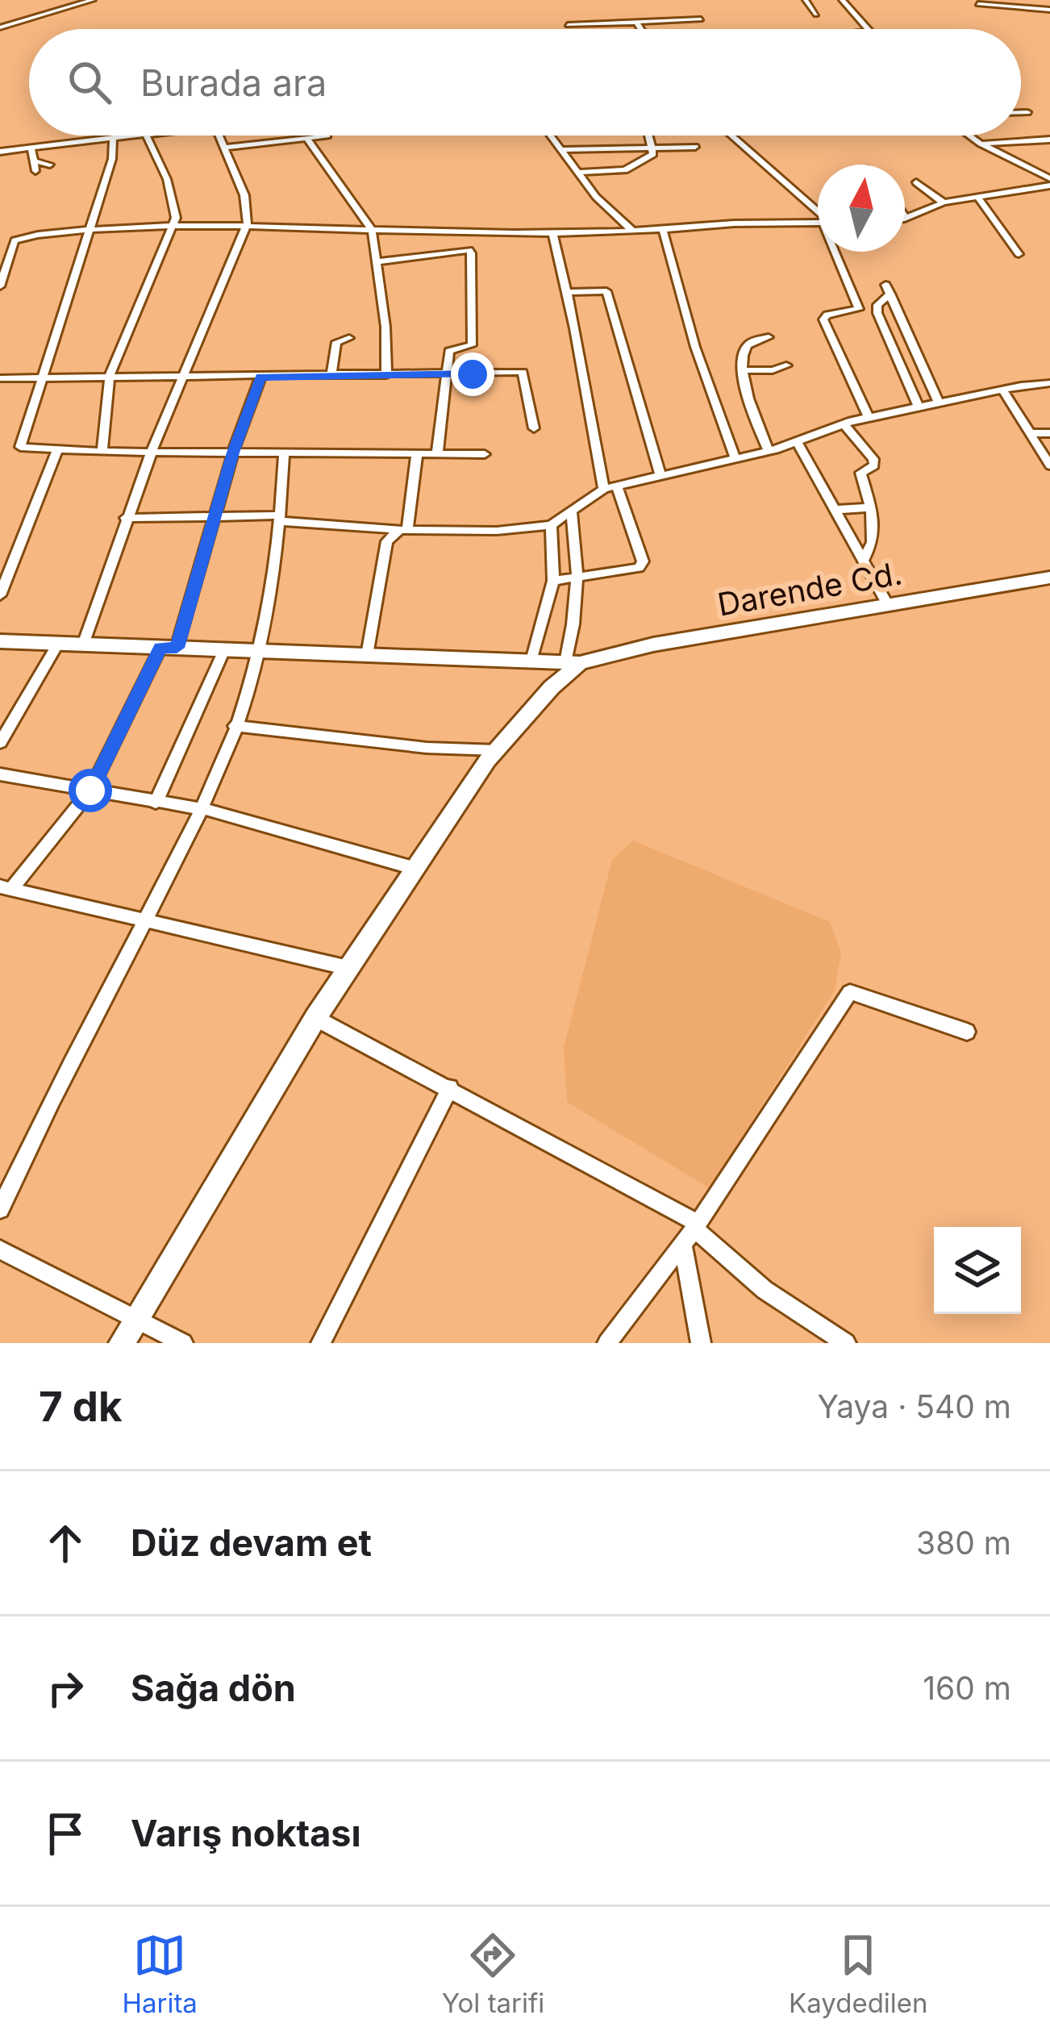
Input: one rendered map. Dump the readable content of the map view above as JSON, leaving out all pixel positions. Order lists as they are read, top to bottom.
{
  "streets": {
    "street": ["Darende Cd."]
  },
  "north": "top",
  "page": {
    "search": "Burada ara",
    "heading": ["7 dk", "Yaya · 540 m"],
    "list": [
      ["Düz devam et", "380 m"],
      ["Sağa dön", "160 m"],
      "Varış noktası"
    ],
    "nav": ["Harita", "Yol tarifi", "Kaydedilen"]
  }
}
